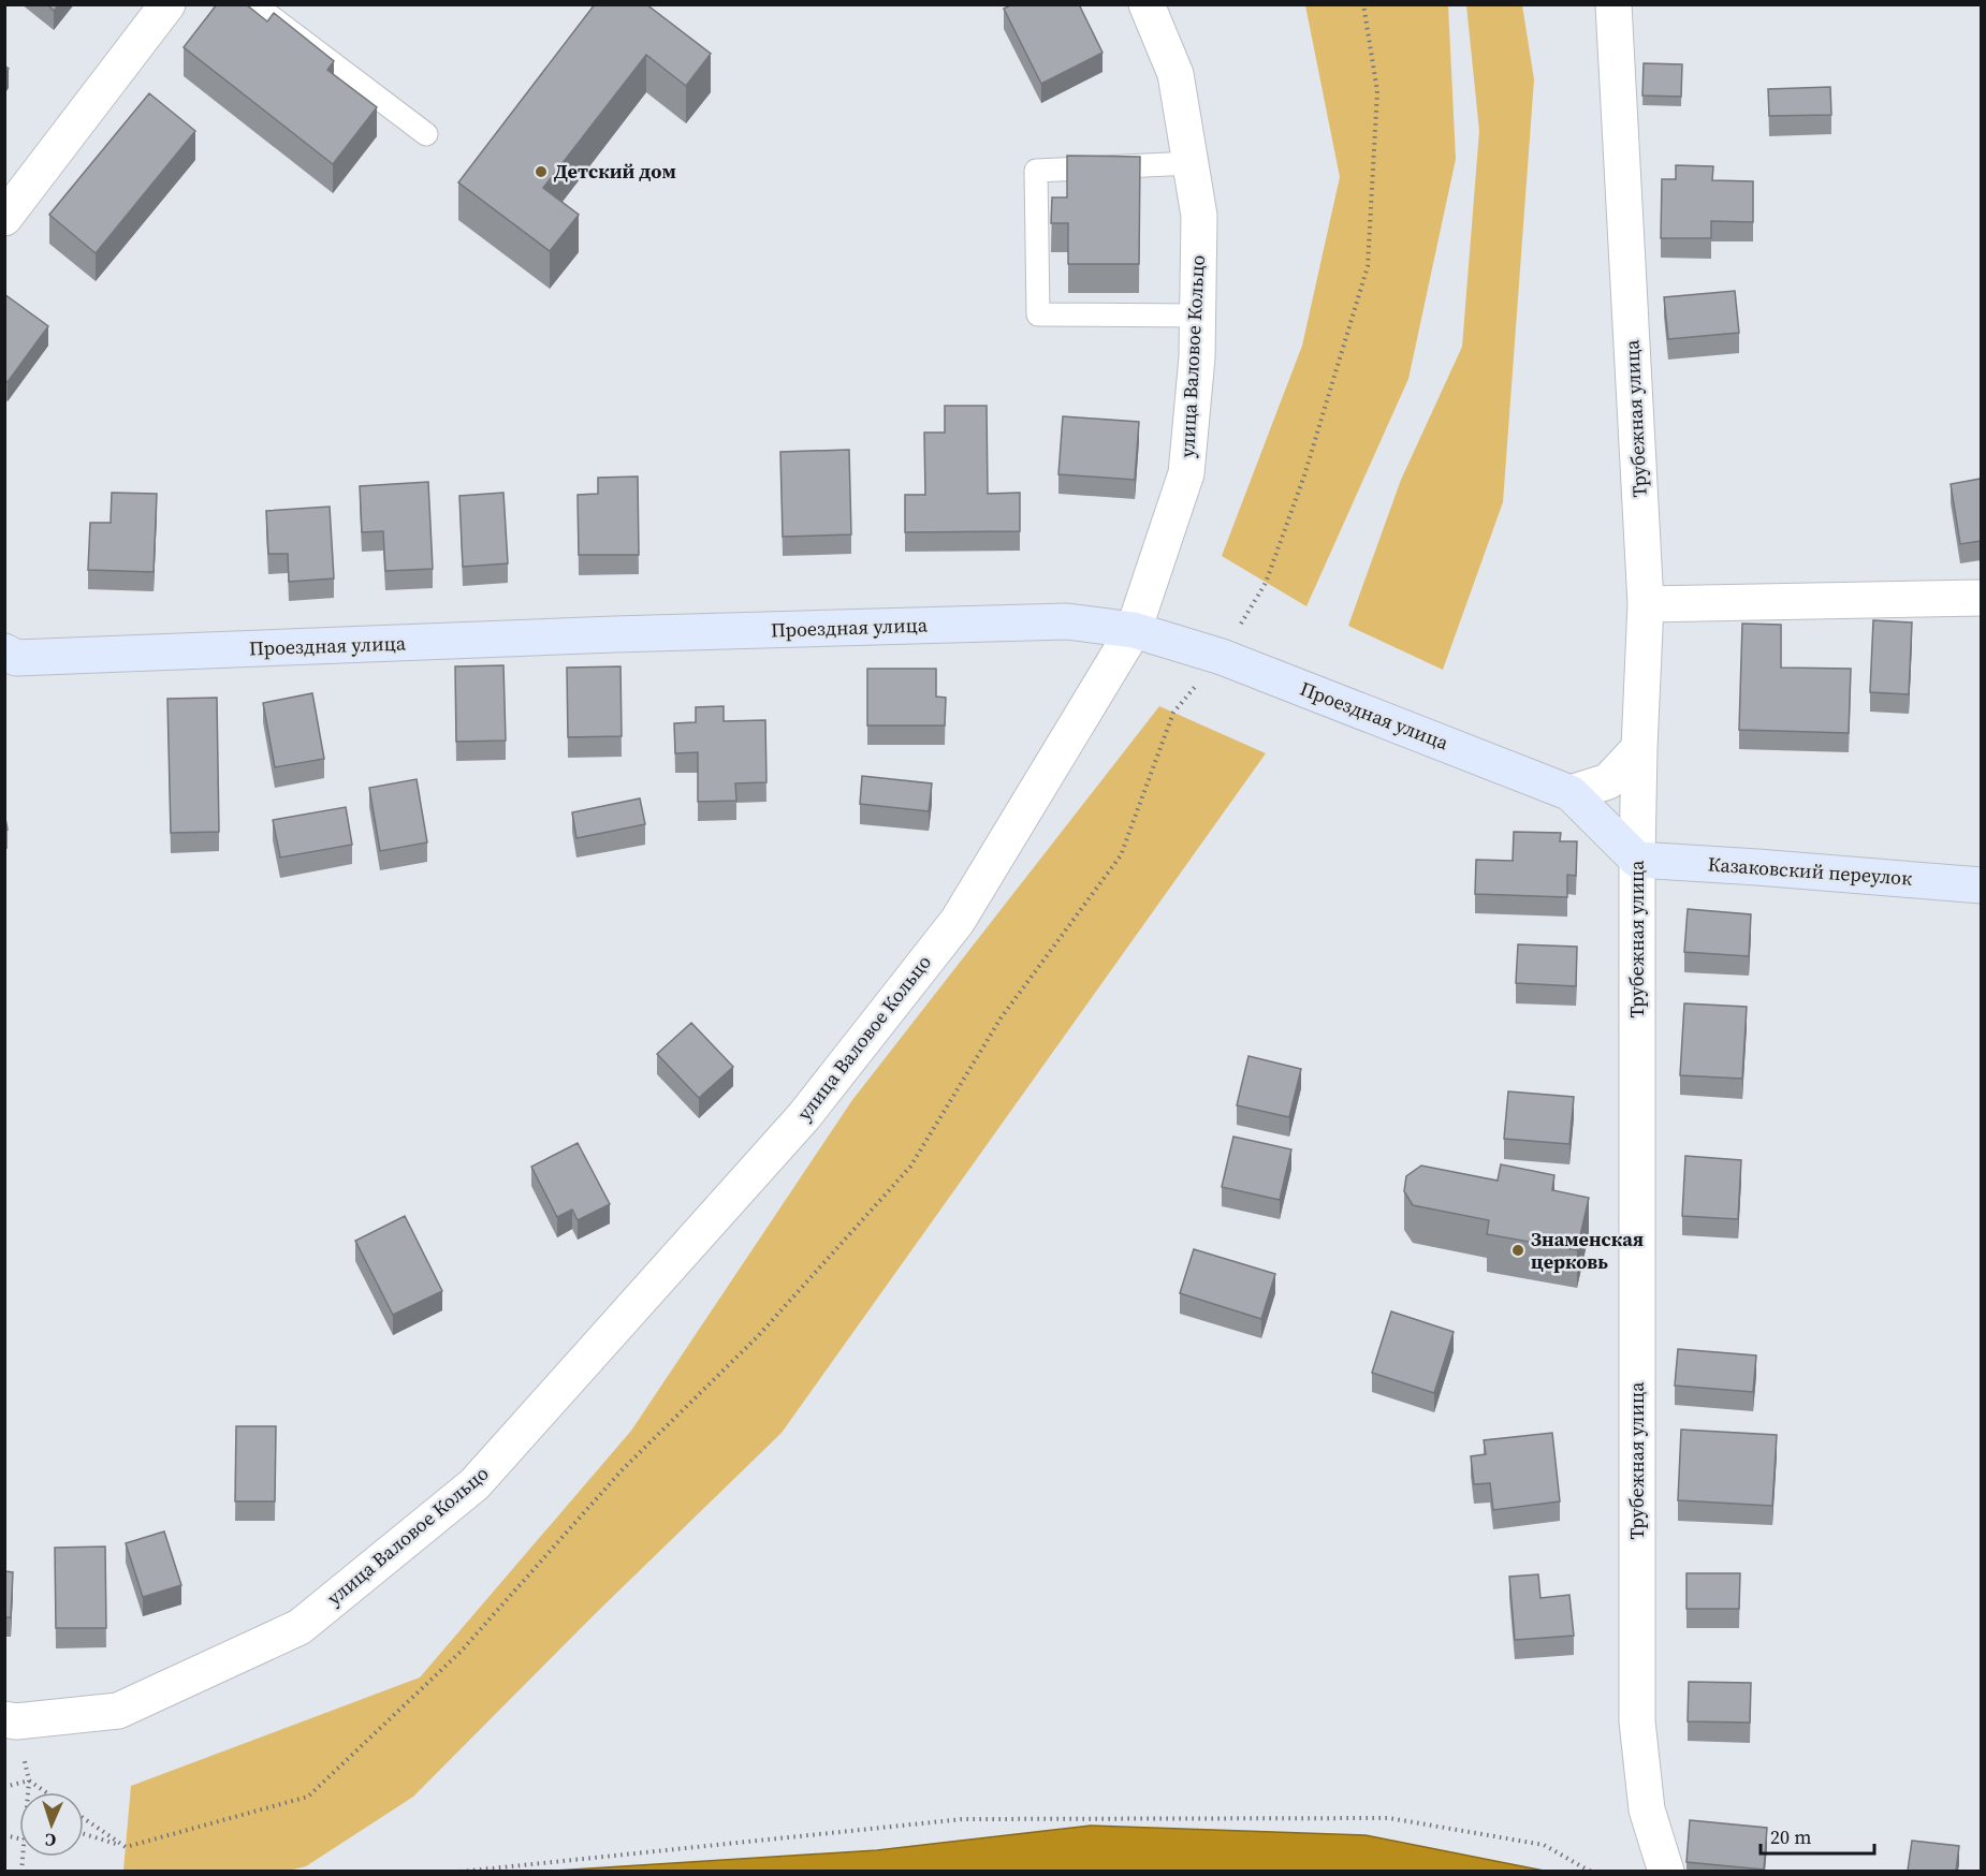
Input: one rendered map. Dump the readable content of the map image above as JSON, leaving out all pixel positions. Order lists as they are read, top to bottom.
{
  "streets": {
    "street": [
      "улица Валовое Кольцо",
      "Трубежная улица",
      "Проездная улица",
      "Казаковский переулок"
    ]
  },
  "crossings": [
    ["улица Валовое Кольцо", "Проездная улица"],
    ["Трубежная улица", "Проездная улица"],
    ["Трубежная улица", "Казаковский переулок"],
    ["Проездная улица", "Казаковский переулок"]
  ],
  "places": ["Детский дом", "Знаменская церковь"],
  "scale_bar": "20 m",
  "north": "bottom"
}
